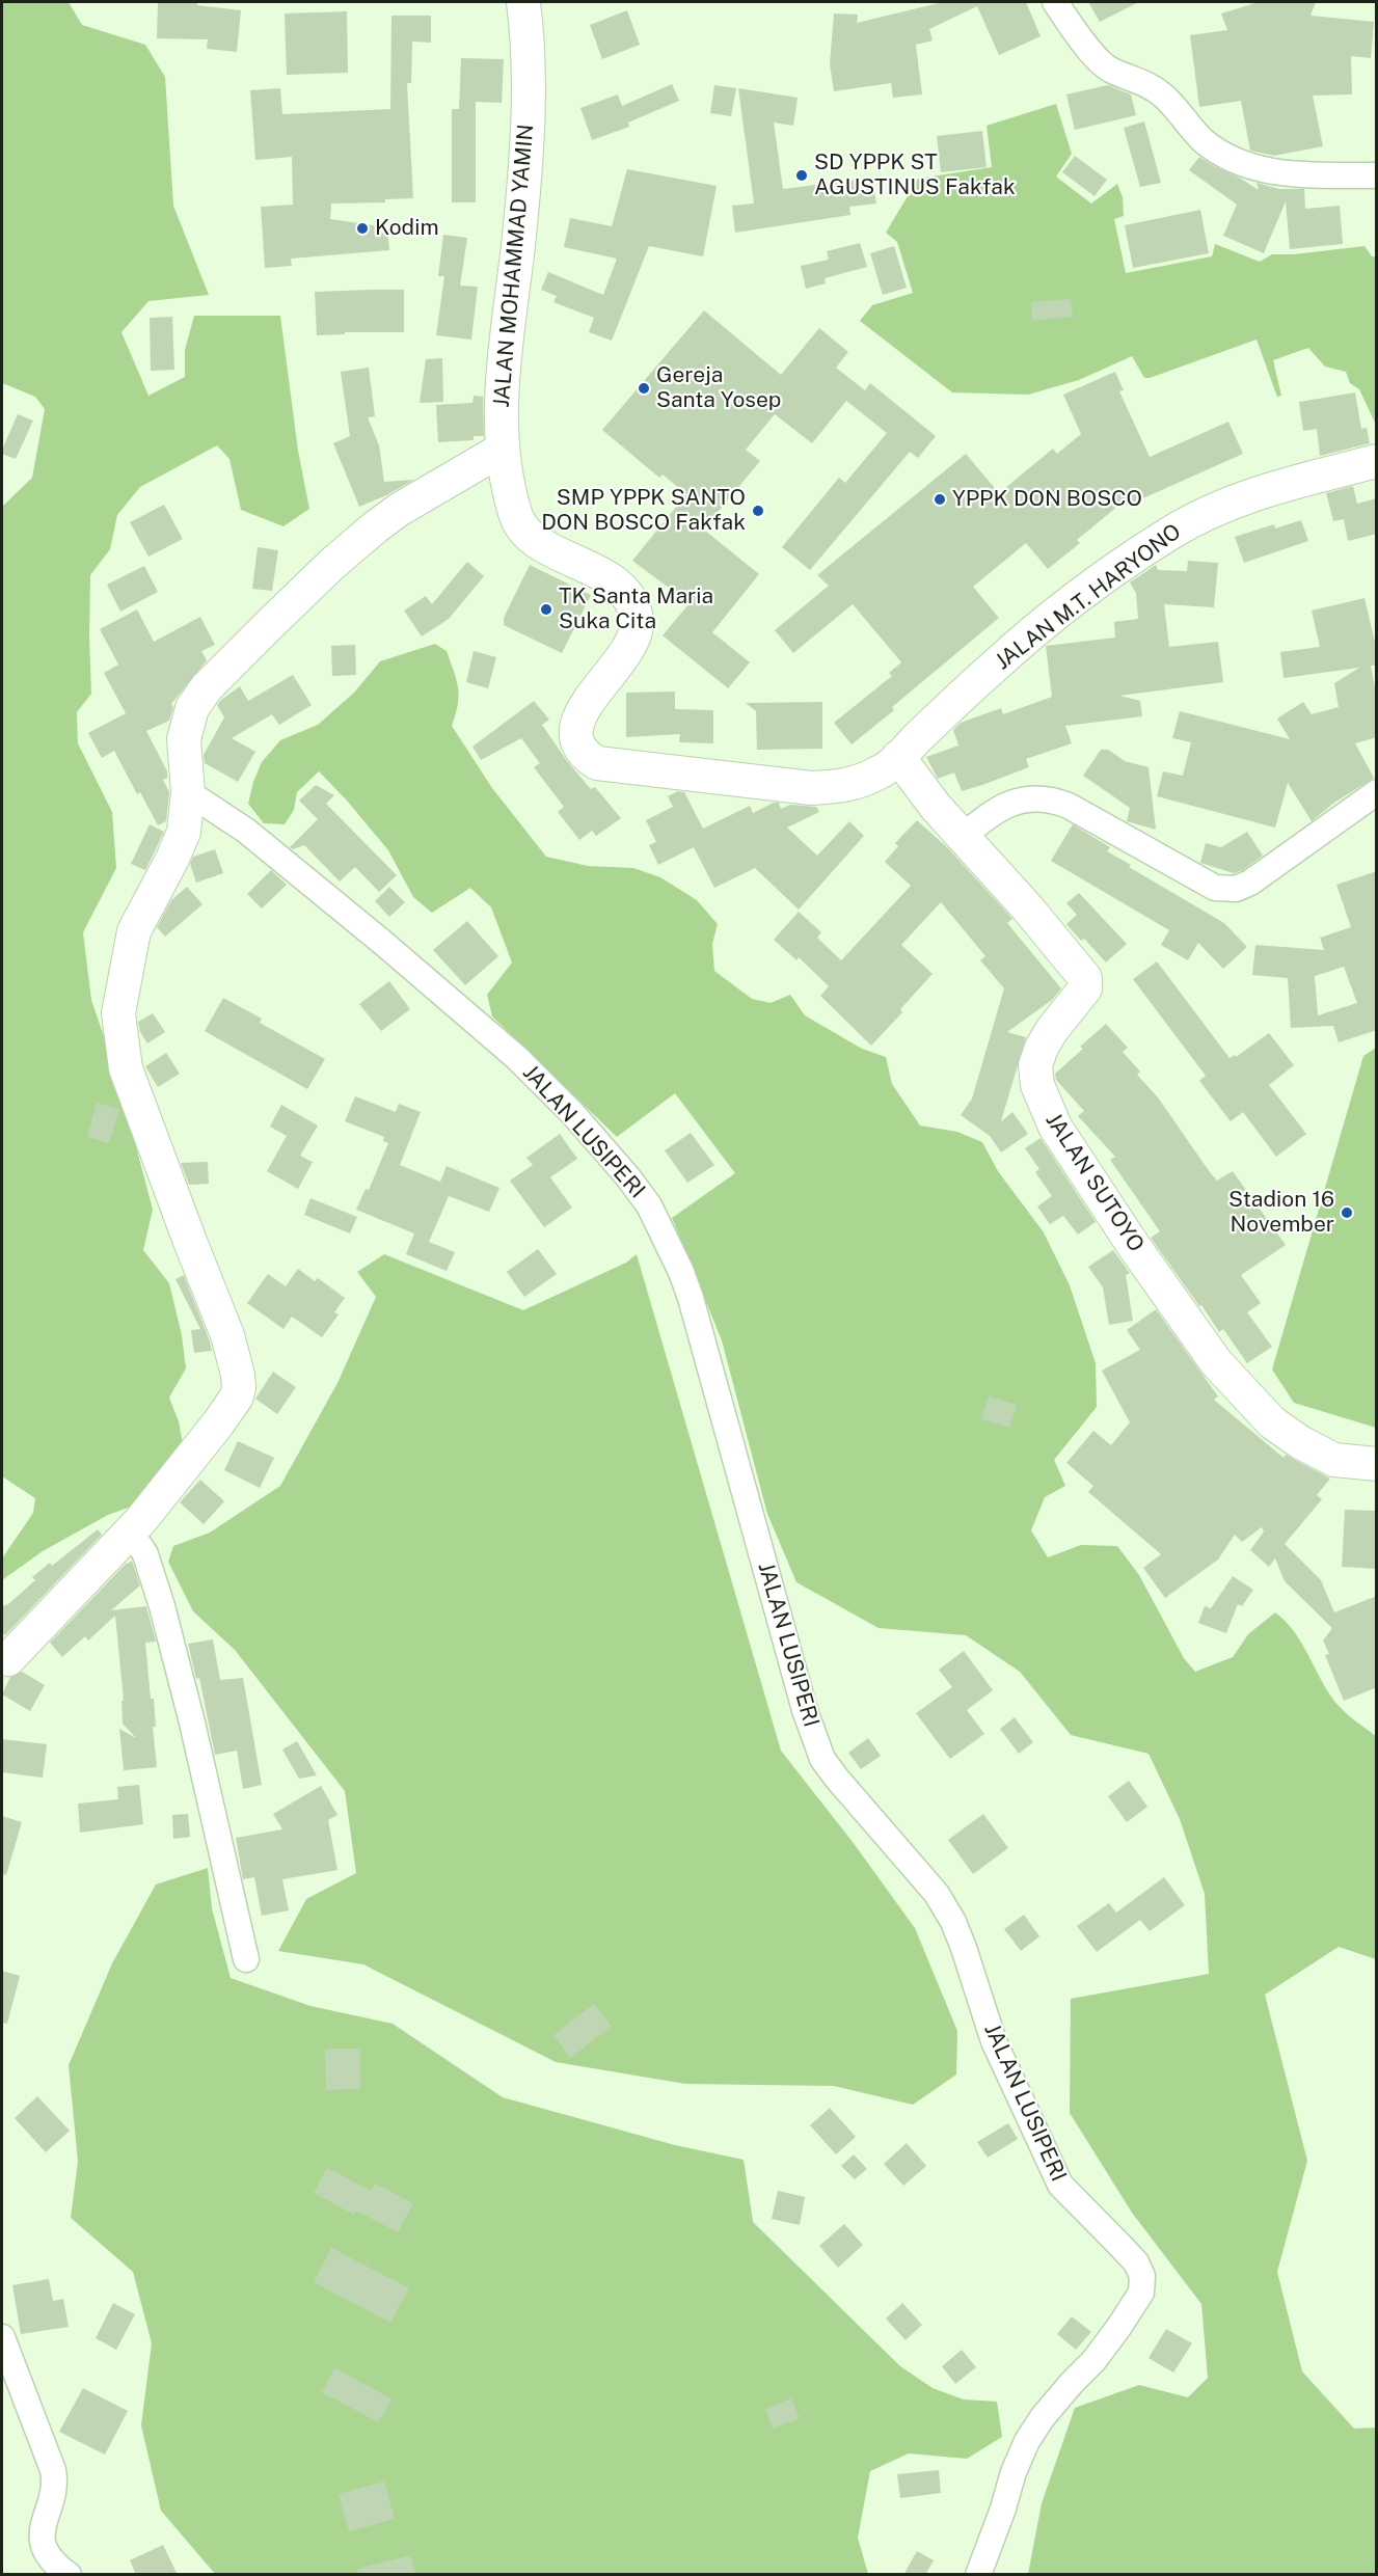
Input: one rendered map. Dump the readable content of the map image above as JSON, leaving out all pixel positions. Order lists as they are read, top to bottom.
{
  "streets": {
    "main road": ["JALAN MOHAMMAD YAMIN", "JALAN M.T. HARYONO", "JALAN SUTOYO"],
    "street": ["JALAN LUSIPERI"]
  },
  "crossings": [
    ["JALAN MOHAMMAD YAMIN", "JALAN M.T. HARYONO"],
    ["JALAN MOHAMMAD YAMIN", "JALAN SUTOYO"],
    ["JALAN M.T. HARYONO", "JALAN SUTOYO"]
  ],
  "places": [
    "SD YPPK ST AGUSTINUS Fakfak",
    "Kodim",
    "Gereja Santa Yosep",
    "YPPK DON BOSCO",
    "SMP YPPK SANTO DON BOSCO Fakfak",
    "TK Santa Maria Suka Cita",
    "Stadion 16 November"
  ]
}
